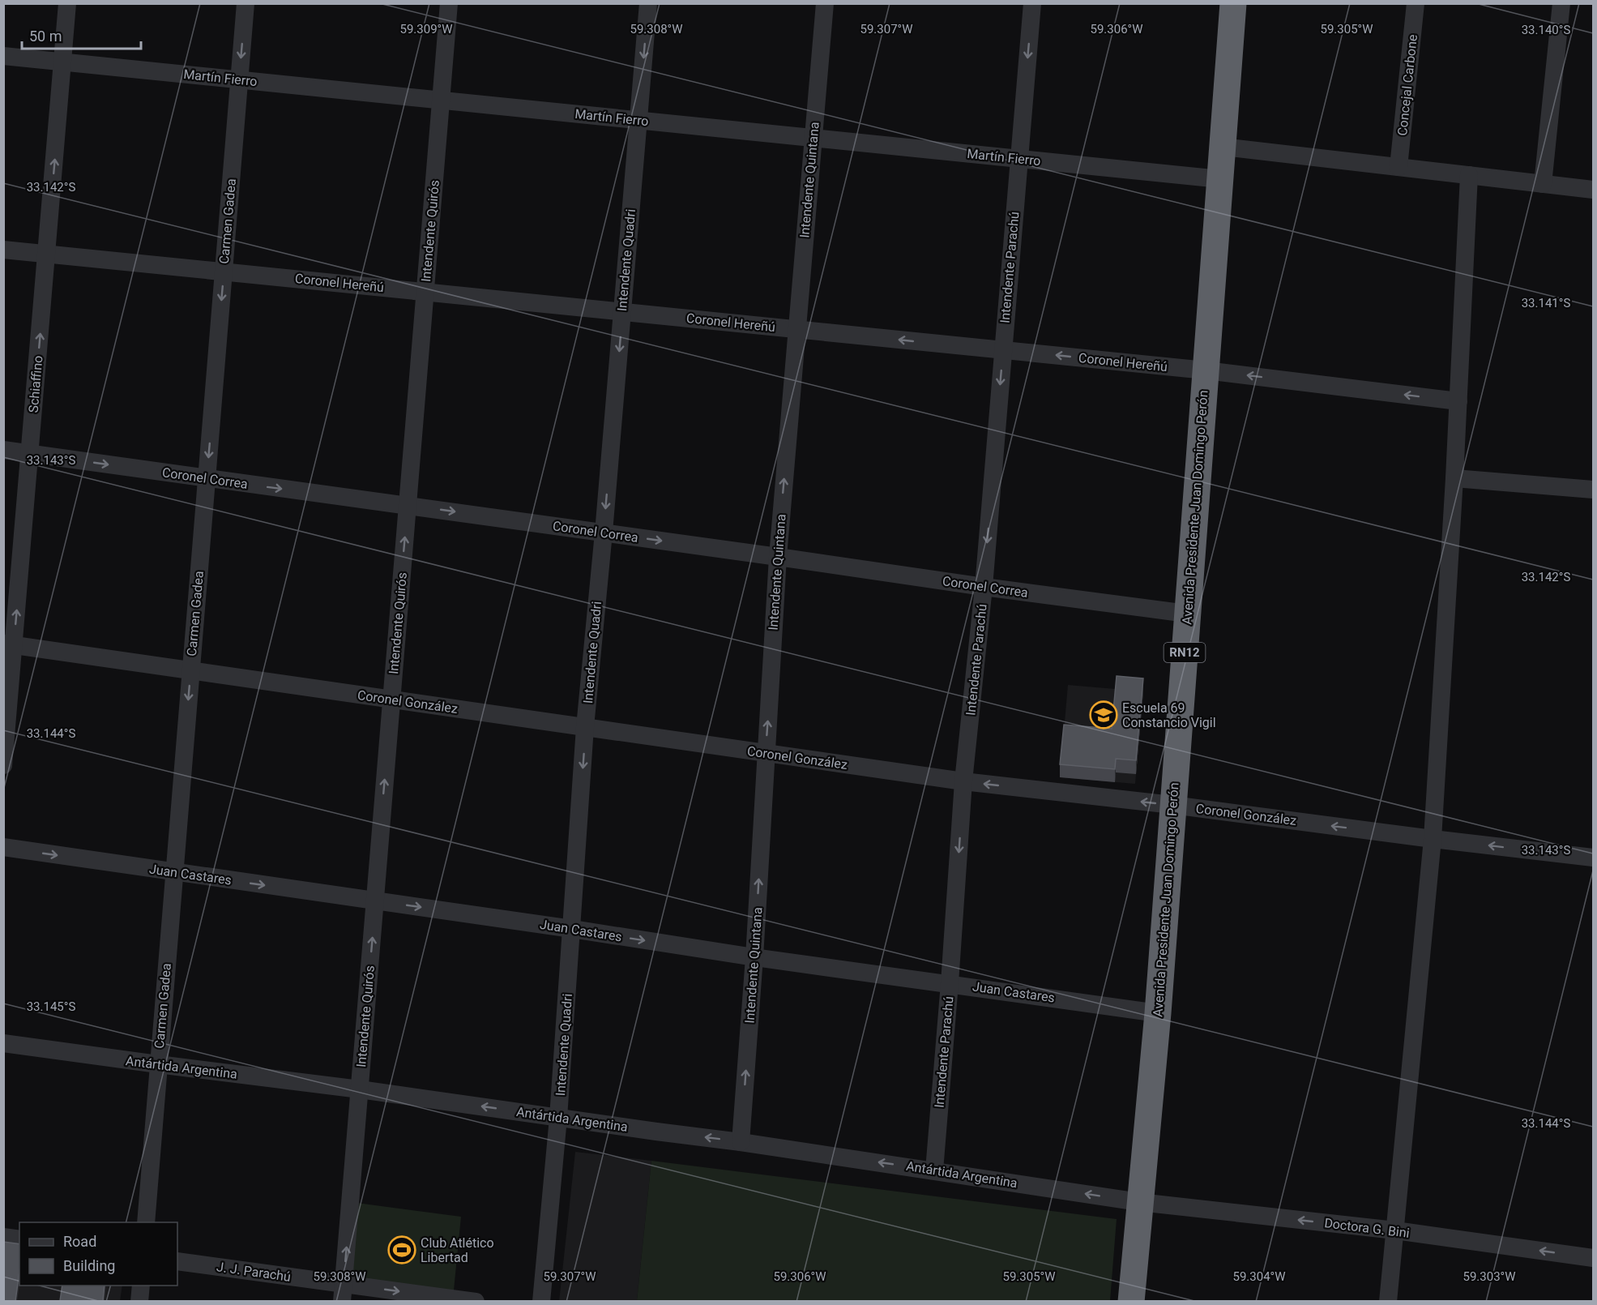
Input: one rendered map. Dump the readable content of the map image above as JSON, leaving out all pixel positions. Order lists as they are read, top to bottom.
{
  "streets": {
    "highway": ["Avenida Presidente Juan Domingo Perón", "RN12"],
    "street": [
      "Martín Fierro",
      "Concejal Carbone",
      "Intendente Quintana",
      "Carmen Gadea",
      "Intendente Quirós",
      "Intendente Quadri",
      "Intendente Parachú",
      "Coronel Hereñú",
      "Schiaffino",
      "Coronel Correa",
      "Coronel González",
      "Juan Castares",
      "Antártida Argentina",
      "Doctora G. Bini",
      "J. J. Parachú"
    ]
  },
  "crossings": [
    ["Martín Fierro", "Intendente Quintana"],
    ["Martín Fierro", "Carmen Gadea"],
    ["Martín Fierro", "Intendente Quirós"],
    ["Martín Fierro", "Intendente Quadri"],
    ["Martín Fierro", "Intendente Parachú"],
    ["Martín Fierro", "Schiaffino"],
    ["Martín Fierro", "Avenida Presidente Juan Domingo Perón"],
    ["Intendente Quintana", "Coronel Hereñú"],
    ["Intendente Quintana", "Coronel Correa"],
    ["Intendente Quintana", "Coronel González"],
    ["Intendente Quintana", "Juan Castares"],
    ["Intendente Quintana", "Antártida Argentina"],
    ["Carmen Gadea", "Coronel Hereñú"],
    ["Carmen Gadea", "Coronel Correa"],
    ["Carmen Gadea", "Coronel González"],
    ["Carmen Gadea", "Juan Castares"],
    ["Carmen Gadea", "Antártida Argentina"],
    ["Intendente Quirós", "Coronel Hereñú"],
    ["Intendente Quirós", "Coronel Correa"],
    ["Intendente Quirós", "Coronel González"],
    ["Intendente Quirós", "Juan Castares"],
    ["Intendente Quirós", "Antártida Argentina"],
    ["Intendente Quirós", "J. J. Parachú"],
    ["Intendente Quadri", "Coronel Hereñú"],
    ["Intendente Quadri", "Coronel Correa"],
    ["Intendente Quadri", "Coronel González"],
    ["Intendente Quadri", "Juan Castares"],
    ["Intendente Quadri", "Antártida Argentina"],
    ["Intendente Parachú", "Coronel Hereñú"],
    ["Intendente Parachú", "Coronel Correa"],
    ["Intendente Parachú", "Coronel González"],
    ["Intendente Parachú", "Juan Castares"],
    ["Intendente Parachú", "Antártida Argentina"],
    ["Coronel Hereñú", "Schiaffino"],
    ["Coronel Hereñú", "Avenida Presidente Juan Domingo Perón"],
    ["Schiaffino", "Coronel Correa"],
    ["Schiaffino", "Coronel González"],
    ["Coronel Correa", "Avenida Presidente Juan Domingo Perón"],
    ["Avenida Presidente Juan Domingo Perón", "Coronel González"],
    ["Avenida Presidente Juan Domingo Perón", "Juan Castares"],
    ["Avenida Presidente Juan Domingo Perón", "Antártida Argentina"],
    ["Avenida Presidente Juan Domingo Perón", "Doctora G. Bini"],
    ["Antártida Argentina", "Doctora G. Bini"]
  ],
  "one_way": [
    "Intendente Quintana",
    "Carmen Gadea",
    "Intendente Quirós",
    "Intendente Quadri",
    "Intendente Parachú",
    "Coronel Hereñú",
    "Schiaffino",
    "Coronel Correa",
    "Coronel González",
    "Juan Castares",
    "Antártida Argentina",
    "Doctora G. Bini",
    "J. J. Parachú"
  ],
  "places": {
    "school or university": ["Escuela 69 Constancio Vigil"],
    "sports": ["Club Atlético Libertad"]
  },
  "legend": ["Road", "Building"],
  "scale_bar": "50 m",
  "coordinates": [
    "59.309°W",
    "59.308°W",
    "59.307°W",
    "59.306°W",
    "59.305°W",
    "33.140°S",
    "33.142°S",
    "33.141°S",
    "33.143°S",
    "33.144°S",
    "33.145°S",
    "59.304°W",
    "59.303°W"
  ]
}
